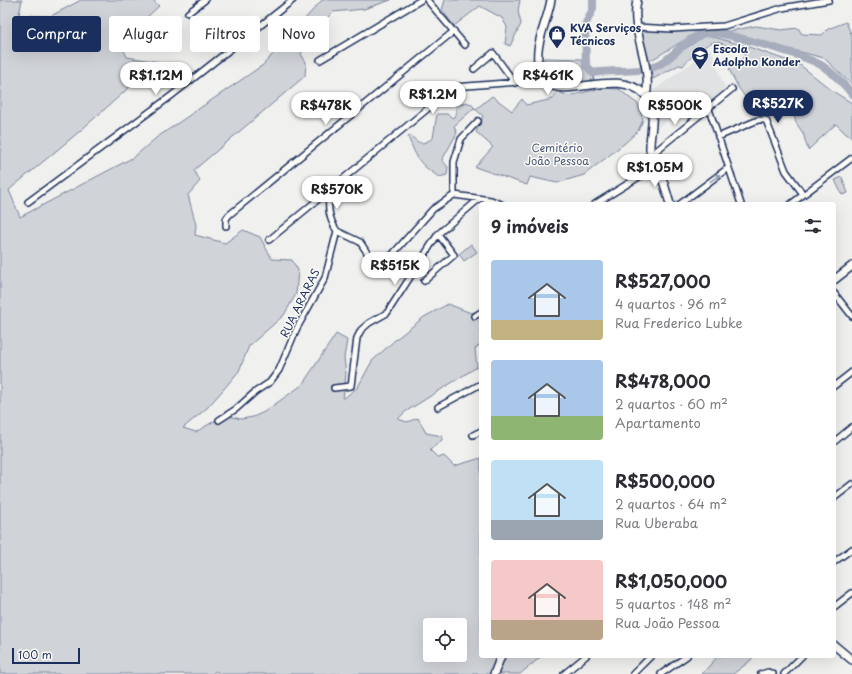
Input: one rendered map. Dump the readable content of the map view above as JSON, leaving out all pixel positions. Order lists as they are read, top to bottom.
{
  "streets": {
    "street": ["RUA ARARAS"]
  },
  "parks": ["Cemitério João Pessoa"],
  "places": {
    "shop": ["KVA Serviços Técnicos"],
    "school or university": ["Escola Adolpho Konder"]
  },
  "scale_bar": "100 m",
  "page": {
    "chip": [
      "Comprar",
      "Alugar",
      "Filtros",
      "Novo"
    ],
    "price": [
      "R$1.12M",
      "R$461K",
      "R$1.2M",
      "R$527K",
      "R$478K",
      "R$500K",
      "R$1.05M",
      "R$570K",
      "R$515K"
    ],
    "heading": "9 imóveis",
    "list": [
      {
        "name": "R$527,000",
        "note": "4 quartos · 96 m² · Rua Frederico Lubke"
      },
      {
        "name": "R$478,000",
        "note": "2 quartos · 60 m² · Apartamento"
      },
      {
        "name": "R$500,000",
        "note": "2 quartos · 64 m² · Rua Uberaba"
      },
      {
        "name": "R$1,050,000",
        "note": "5 quartos · 148 m² · Rua João Pessoa"
      }
    ],
    "scale": "100 m"
  }
}
